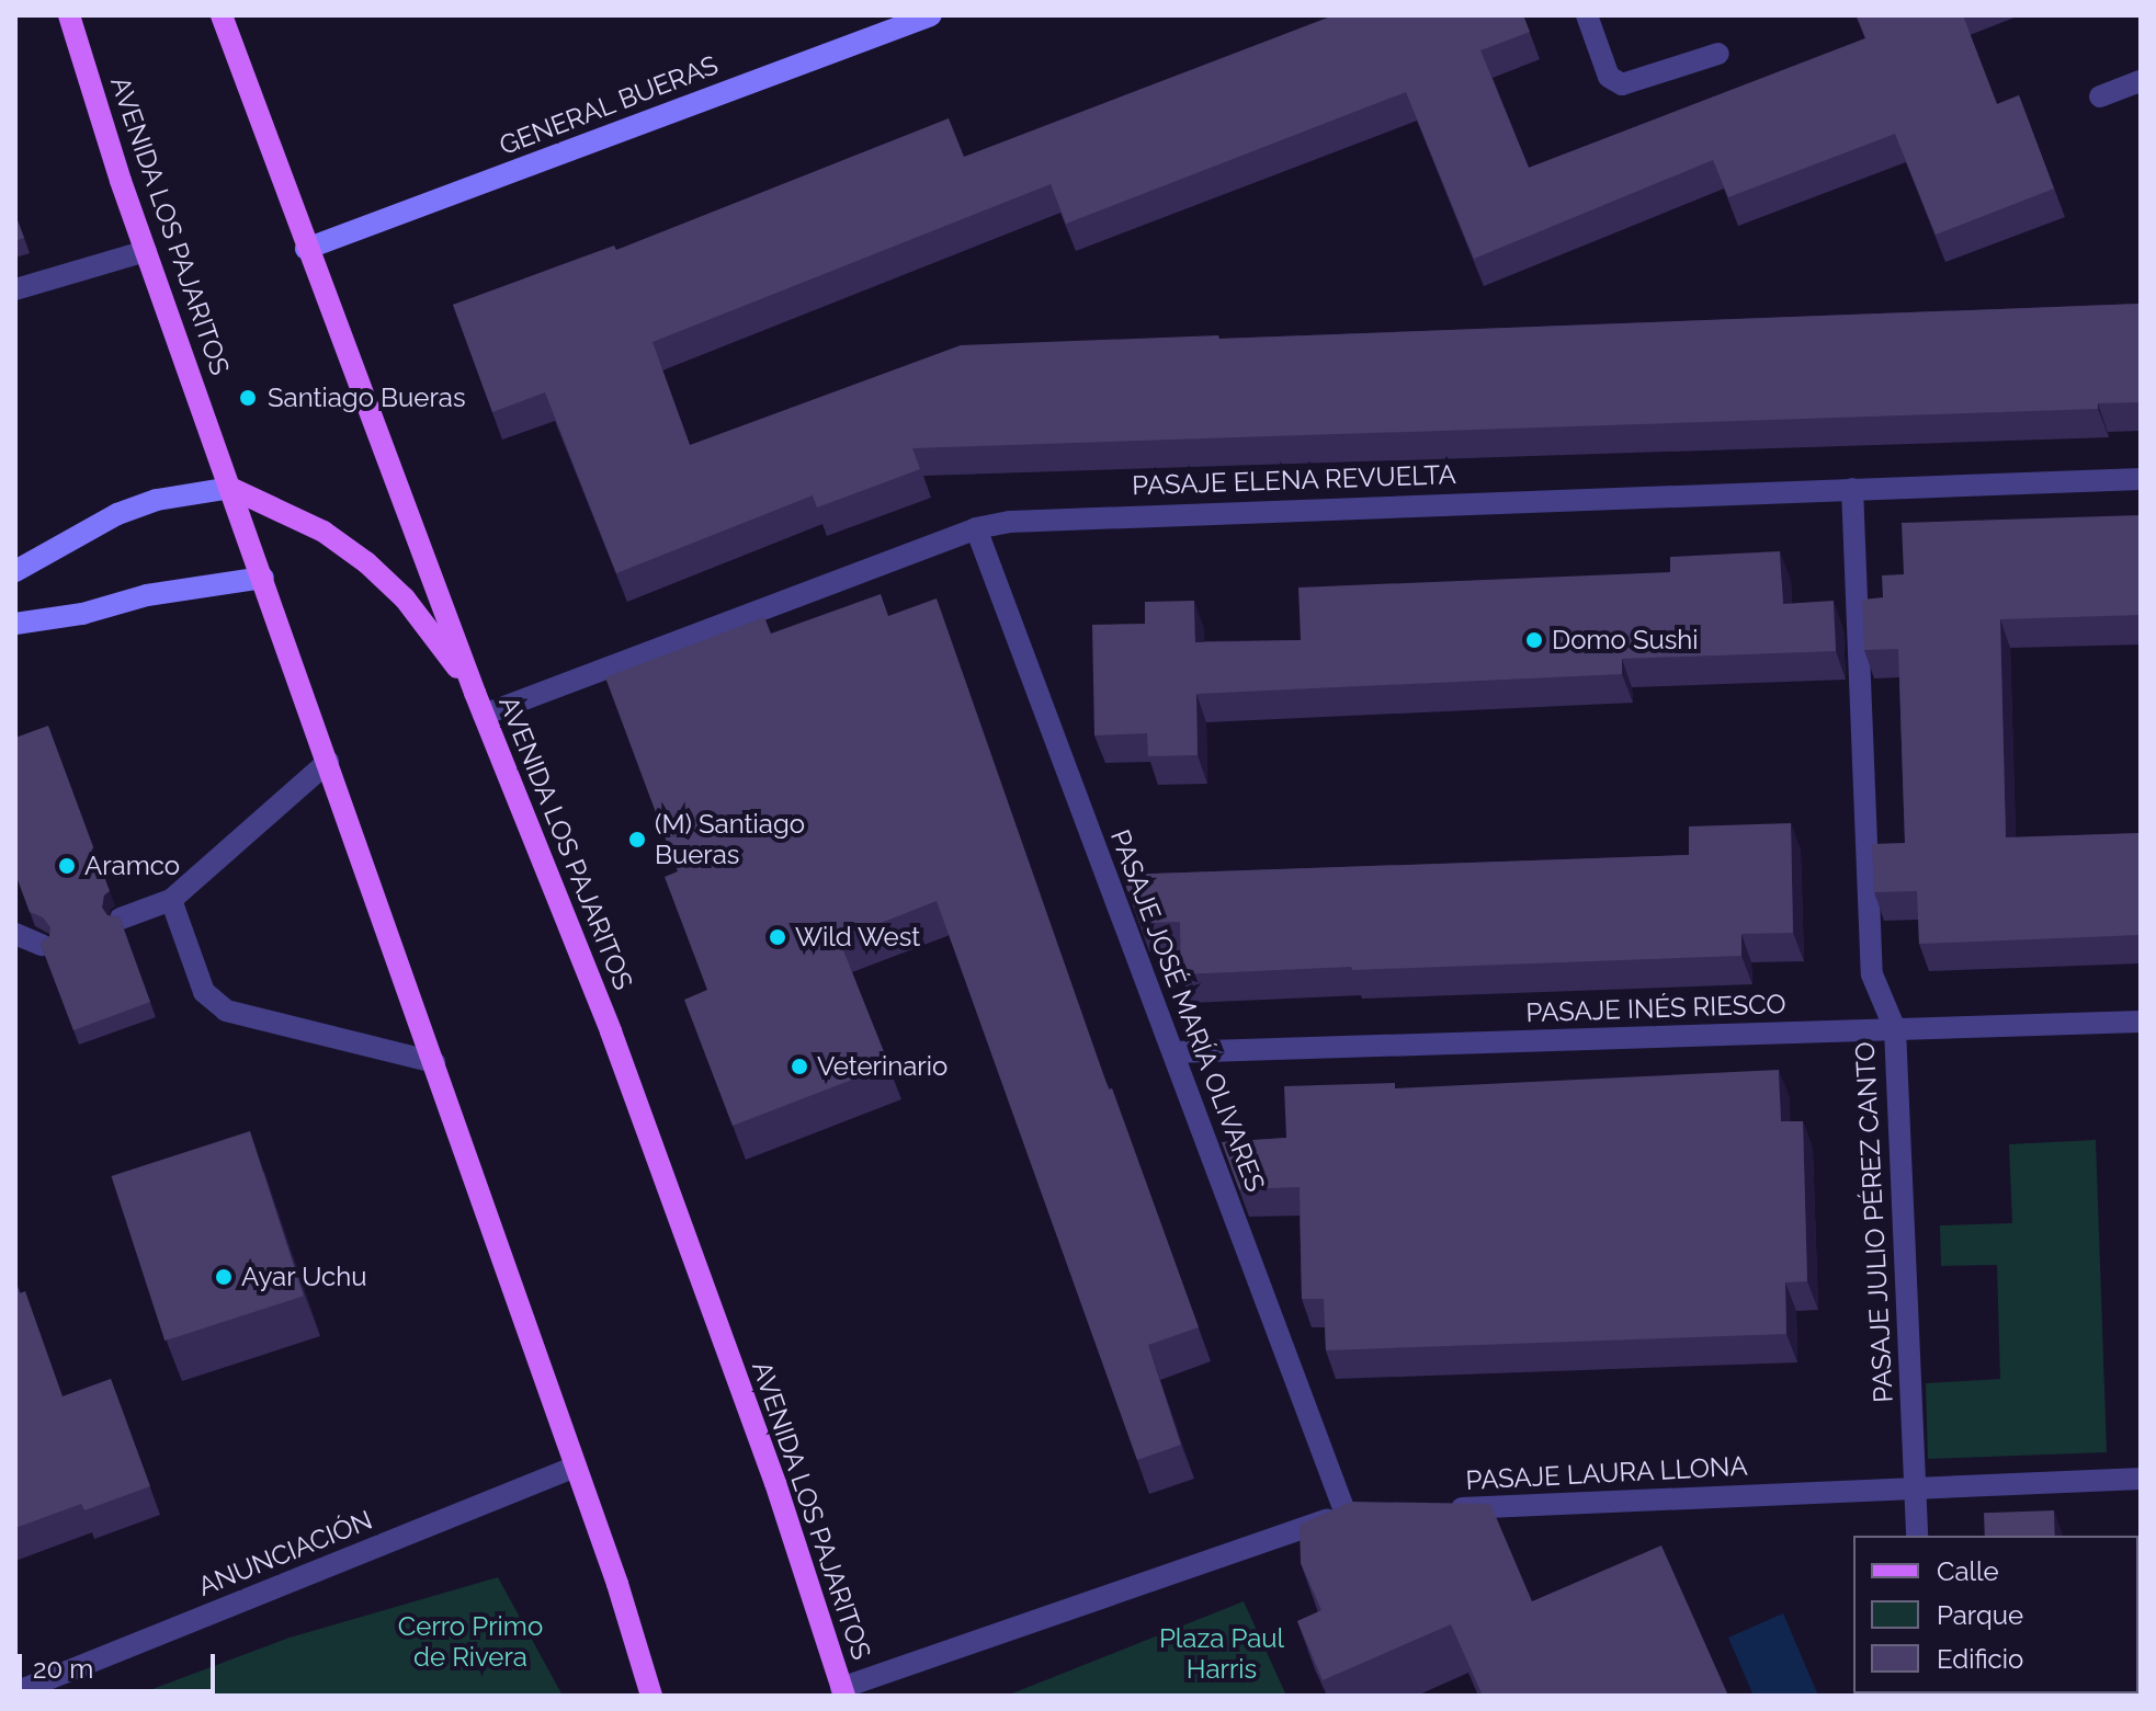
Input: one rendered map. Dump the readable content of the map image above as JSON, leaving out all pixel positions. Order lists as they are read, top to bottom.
{
  "streets": {
    "main road": ["GENERAL BUERAS", "AVENIDA LOS PAJARITOS"],
    "street": [
      "PASAJE ELENA REVUELTA",
      "PASAJE INÉS RIESCO",
      "PASAJE JOSÉ MARÍA OLIVARES",
      "PASAJE JULIO PÉREZ CANTO",
      "PASAJE LAURA LLONA",
      "ANUNCIACIÓN"
    ]
  },
  "crossings": [
    ["GENERAL BUERAS", "AVENIDA LOS PAJARITOS"],
    ["AVENIDA LOS PAJARITOS", "PASAJE ELENA REVUELTA"],
    ["AVENIDA LOS PAJARITOS", "PASAJE JOSÉ MARÍA OLIVARES"],
    ["AVENIDA LOS PAJARITOS", "ANUNCIACIÓN"],
    ["PASAJE ELENA REVUELTA", "PASAJE JOSÉ MARÍA OLIVARES"],
    ["PASAJE ELENA REVUELTA", "PASAJE JULIO PÉREZ CANTO"],
    ["PASAJE INÉS RIESCO", "PASAJE JOSÉ MARÍA OLIVARES"],
    ["PASAJE INÉS RIESCO", "PASAJE JULIO PÉREZ CANTO"],
    ["PASAJE JULIO PÉREZ CANTO", "PASAJE LAURA LLONA"]
  ],
  "parks": ["Cerro Primo de Rivera", "Plaza Paul Harris"],
  "places": [
    "Santiago Bueras",
    "Domo Sushi",
    "(M) Santiago Bueras",
    "Aramco",
    "Wild West",
    "Veterinario",
    "Ayar Uchu"
  ],
  "legend": ["Calle", "Parque", "Edificio"],
  "scale_bar": "20 m"
}
